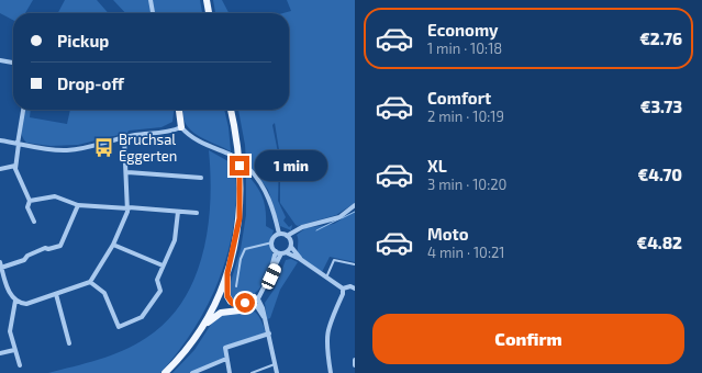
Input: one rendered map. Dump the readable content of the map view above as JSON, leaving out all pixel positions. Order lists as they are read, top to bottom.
{
  "places": {
    "bus stop": ["Bruchsal Eggerten"]
  },
  "page": {
    "list": [
      {
        "name": "Economy",
        "note": "1 min · 10:18",
        "value": "€2.76"
      },
      {
        "name": "Comfort",
        "note": "2 min · 10:19",
        "value": "€3.73"
      },
      {
        "name": "XL",
        "note": "3 min · 10:20",
        "value": "€4.70"
      },
      {
        "name": "Moto",
        "note": "4 min · 10:21",
        "value": "€4.82"
      }
    ],
    "banner": ["Pickup", "Drop-off"],
    "bubble": "1 min",
    "buttons": "Confirm"
  }
}
